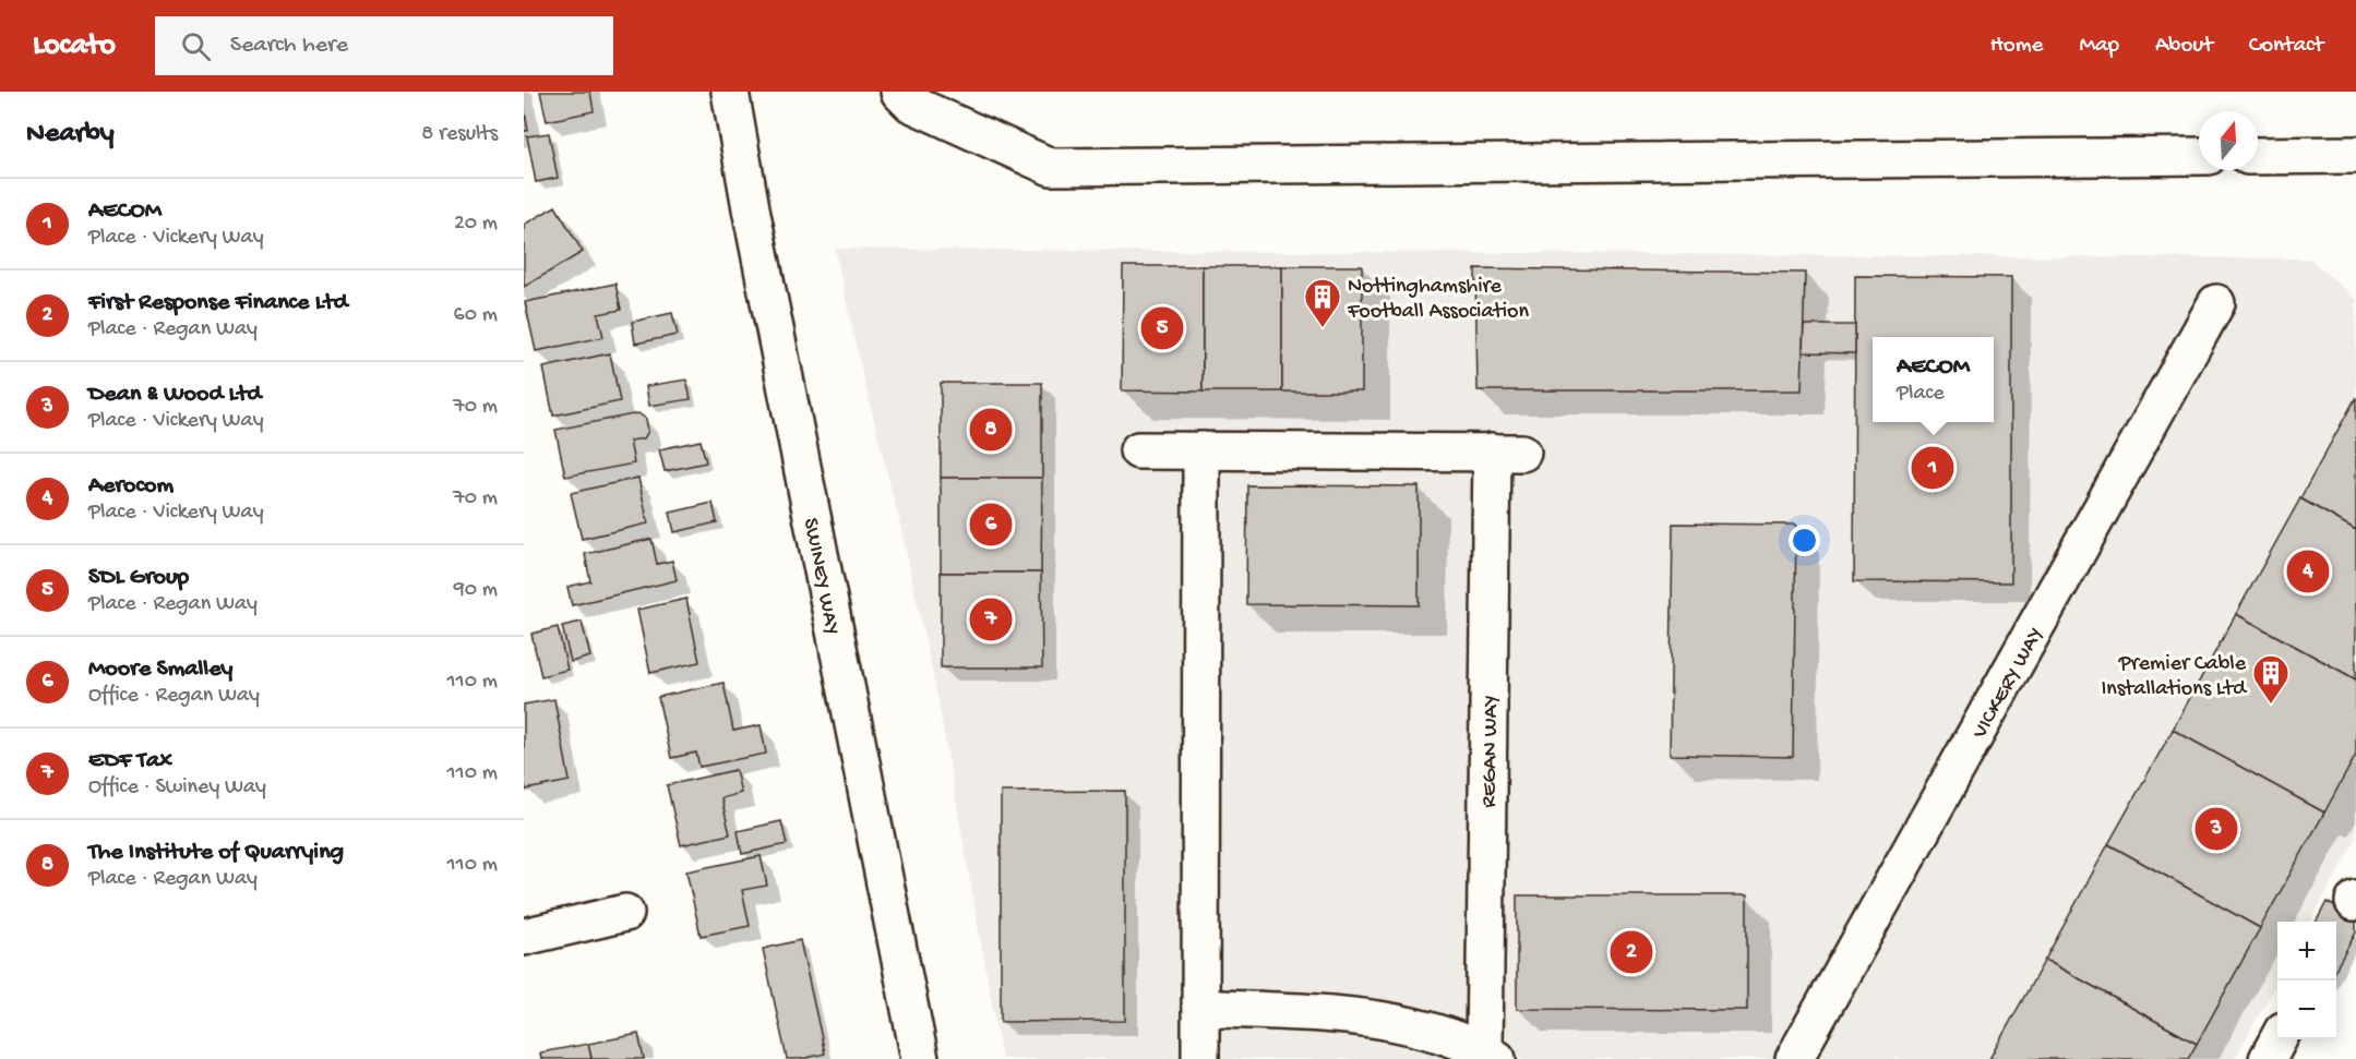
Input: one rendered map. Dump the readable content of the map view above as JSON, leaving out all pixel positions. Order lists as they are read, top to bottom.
{
  "streets": {
    "street": ["SWINEY WAY", "VICKERY WAY", "REGAN WAY"]
  },
  "places": {
    "building": ["Nottinghamshire Football Association", "Premier Cable Installations Ltd"]
  },
  "north": "top",
  "page": {
    "header": "Locato",
    "search": "Search here",
    "nav": [
      "Home",
      "Map",
      "About",
      "Contact"
    ],
    "heading": ["Nearby", "8 results"],
    "list": [
      {
        "mark": "1",
        "name": "AECOM",
        "note": "Place · Vickery Way",
        "value": "20 m"
      },
      {
        "mark": "2",
        "name": "First Response Finance Ltd",
        "note": "Place · Regan Way",
        "value": "60 m"
      },
      {
        "mark": "3",
        "name": "Dean & Wood Ltd",
        "note": "Place · Vickery Way",
        "value": "70 m"
      },
      {
        "mark": "4",
        "name": "Aerocom",
        "note": "Place · Vickery Way",
        "value": "70 m"
      },
      {
        "mark": "5",
        "name": "SDL Group",
        "note": "Place · Regan Way",
        "value": "90 m"
      },
      {
        "mark": "6",
        "name": "Moore Smalley",
        "note": "Office · Regan Way",
        "value": "110 m"
      },
      {
        "mark": "7",
        "name": "EDF Tax",
        "note": "Office · Swiney Way",
        "value": "110 m"
      },
      {
        "mark": "8",
        "name": "The Institute of Quarrying",
        "note": "Place · Regan Way",
        "value": "110 m"
      }
    ],
    "pins": [
      "5",
      "8",
      "1",
      "6",
      "4",
      "7",
      "3",
      "2"
    ],
    "popup": ["AECOM", "Place"],
    "map_buttons": ["+", "−"]
  }
}
